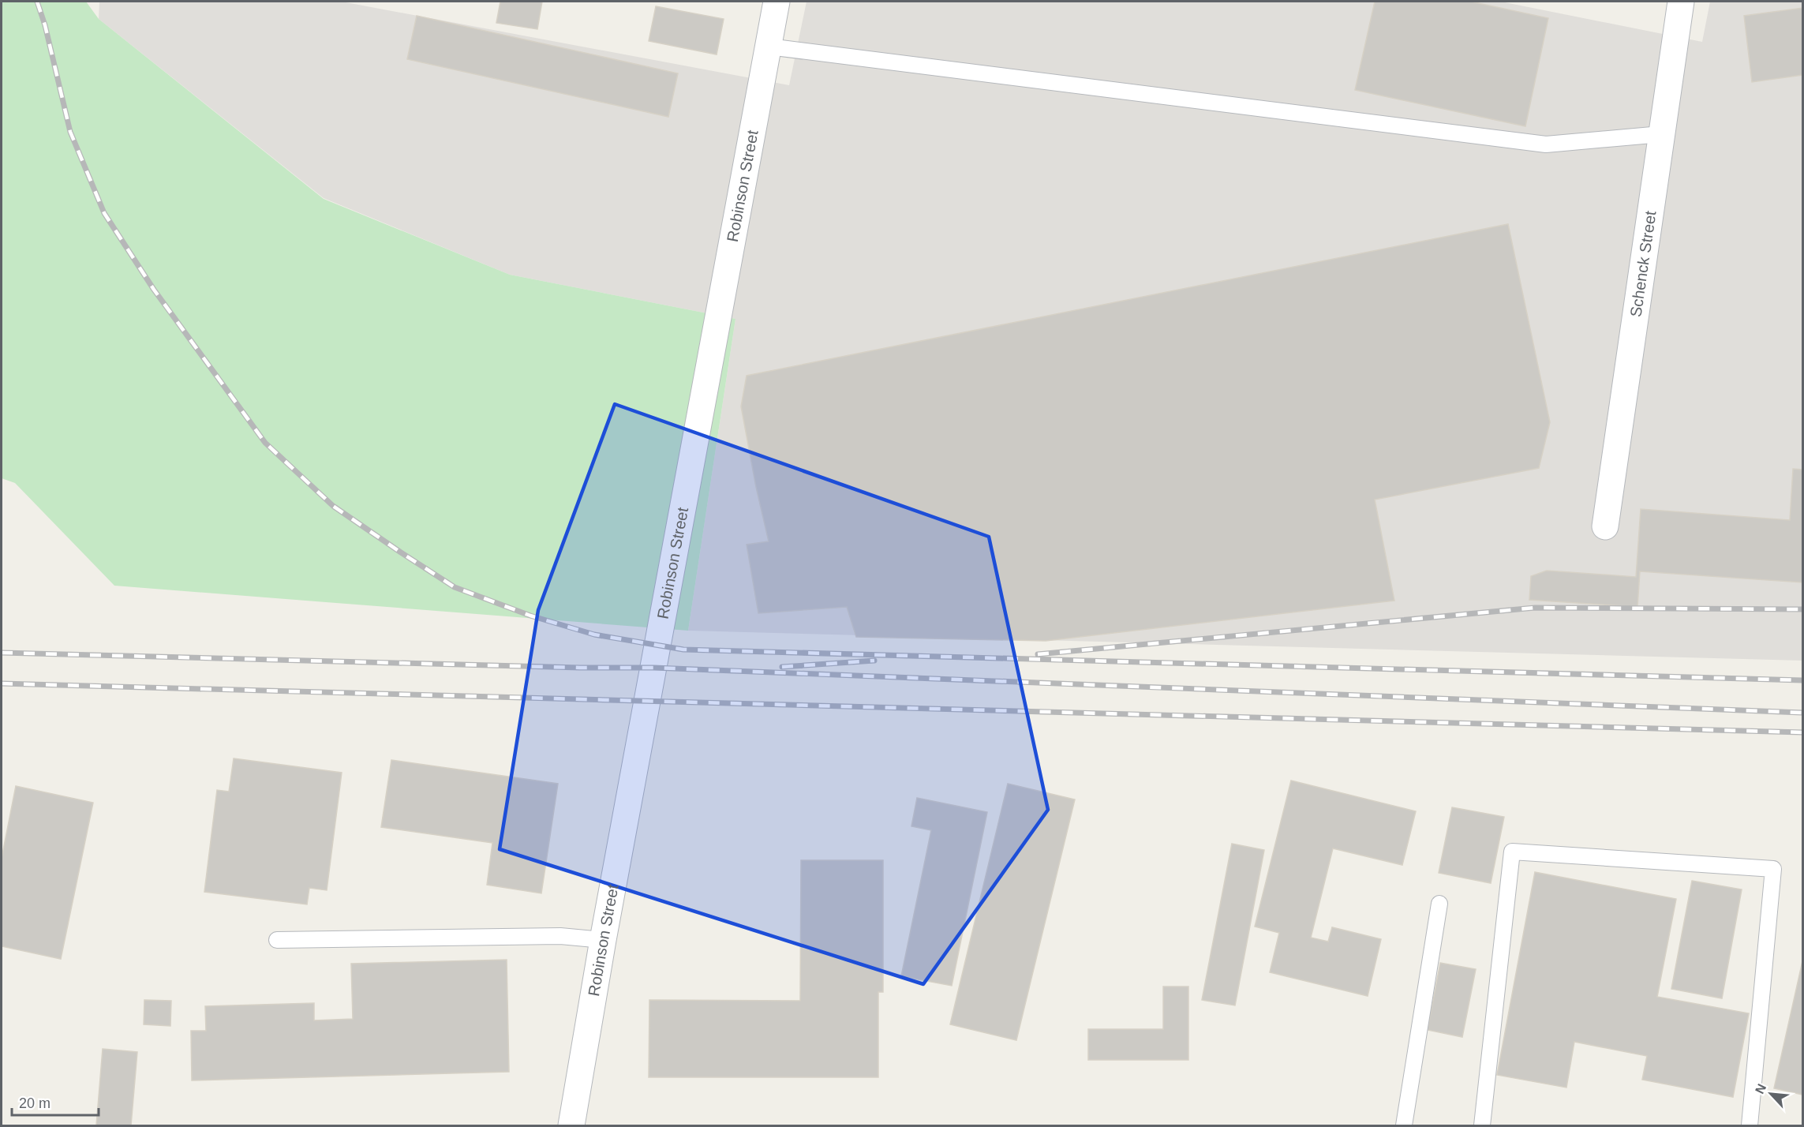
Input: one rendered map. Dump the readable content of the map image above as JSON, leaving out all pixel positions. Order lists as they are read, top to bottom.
{
  "streets": {
    "street": ["Robinson Street", "Schenck Street"]
  },
  "scale_bar": "20 m",
  "north": "top left"
}
